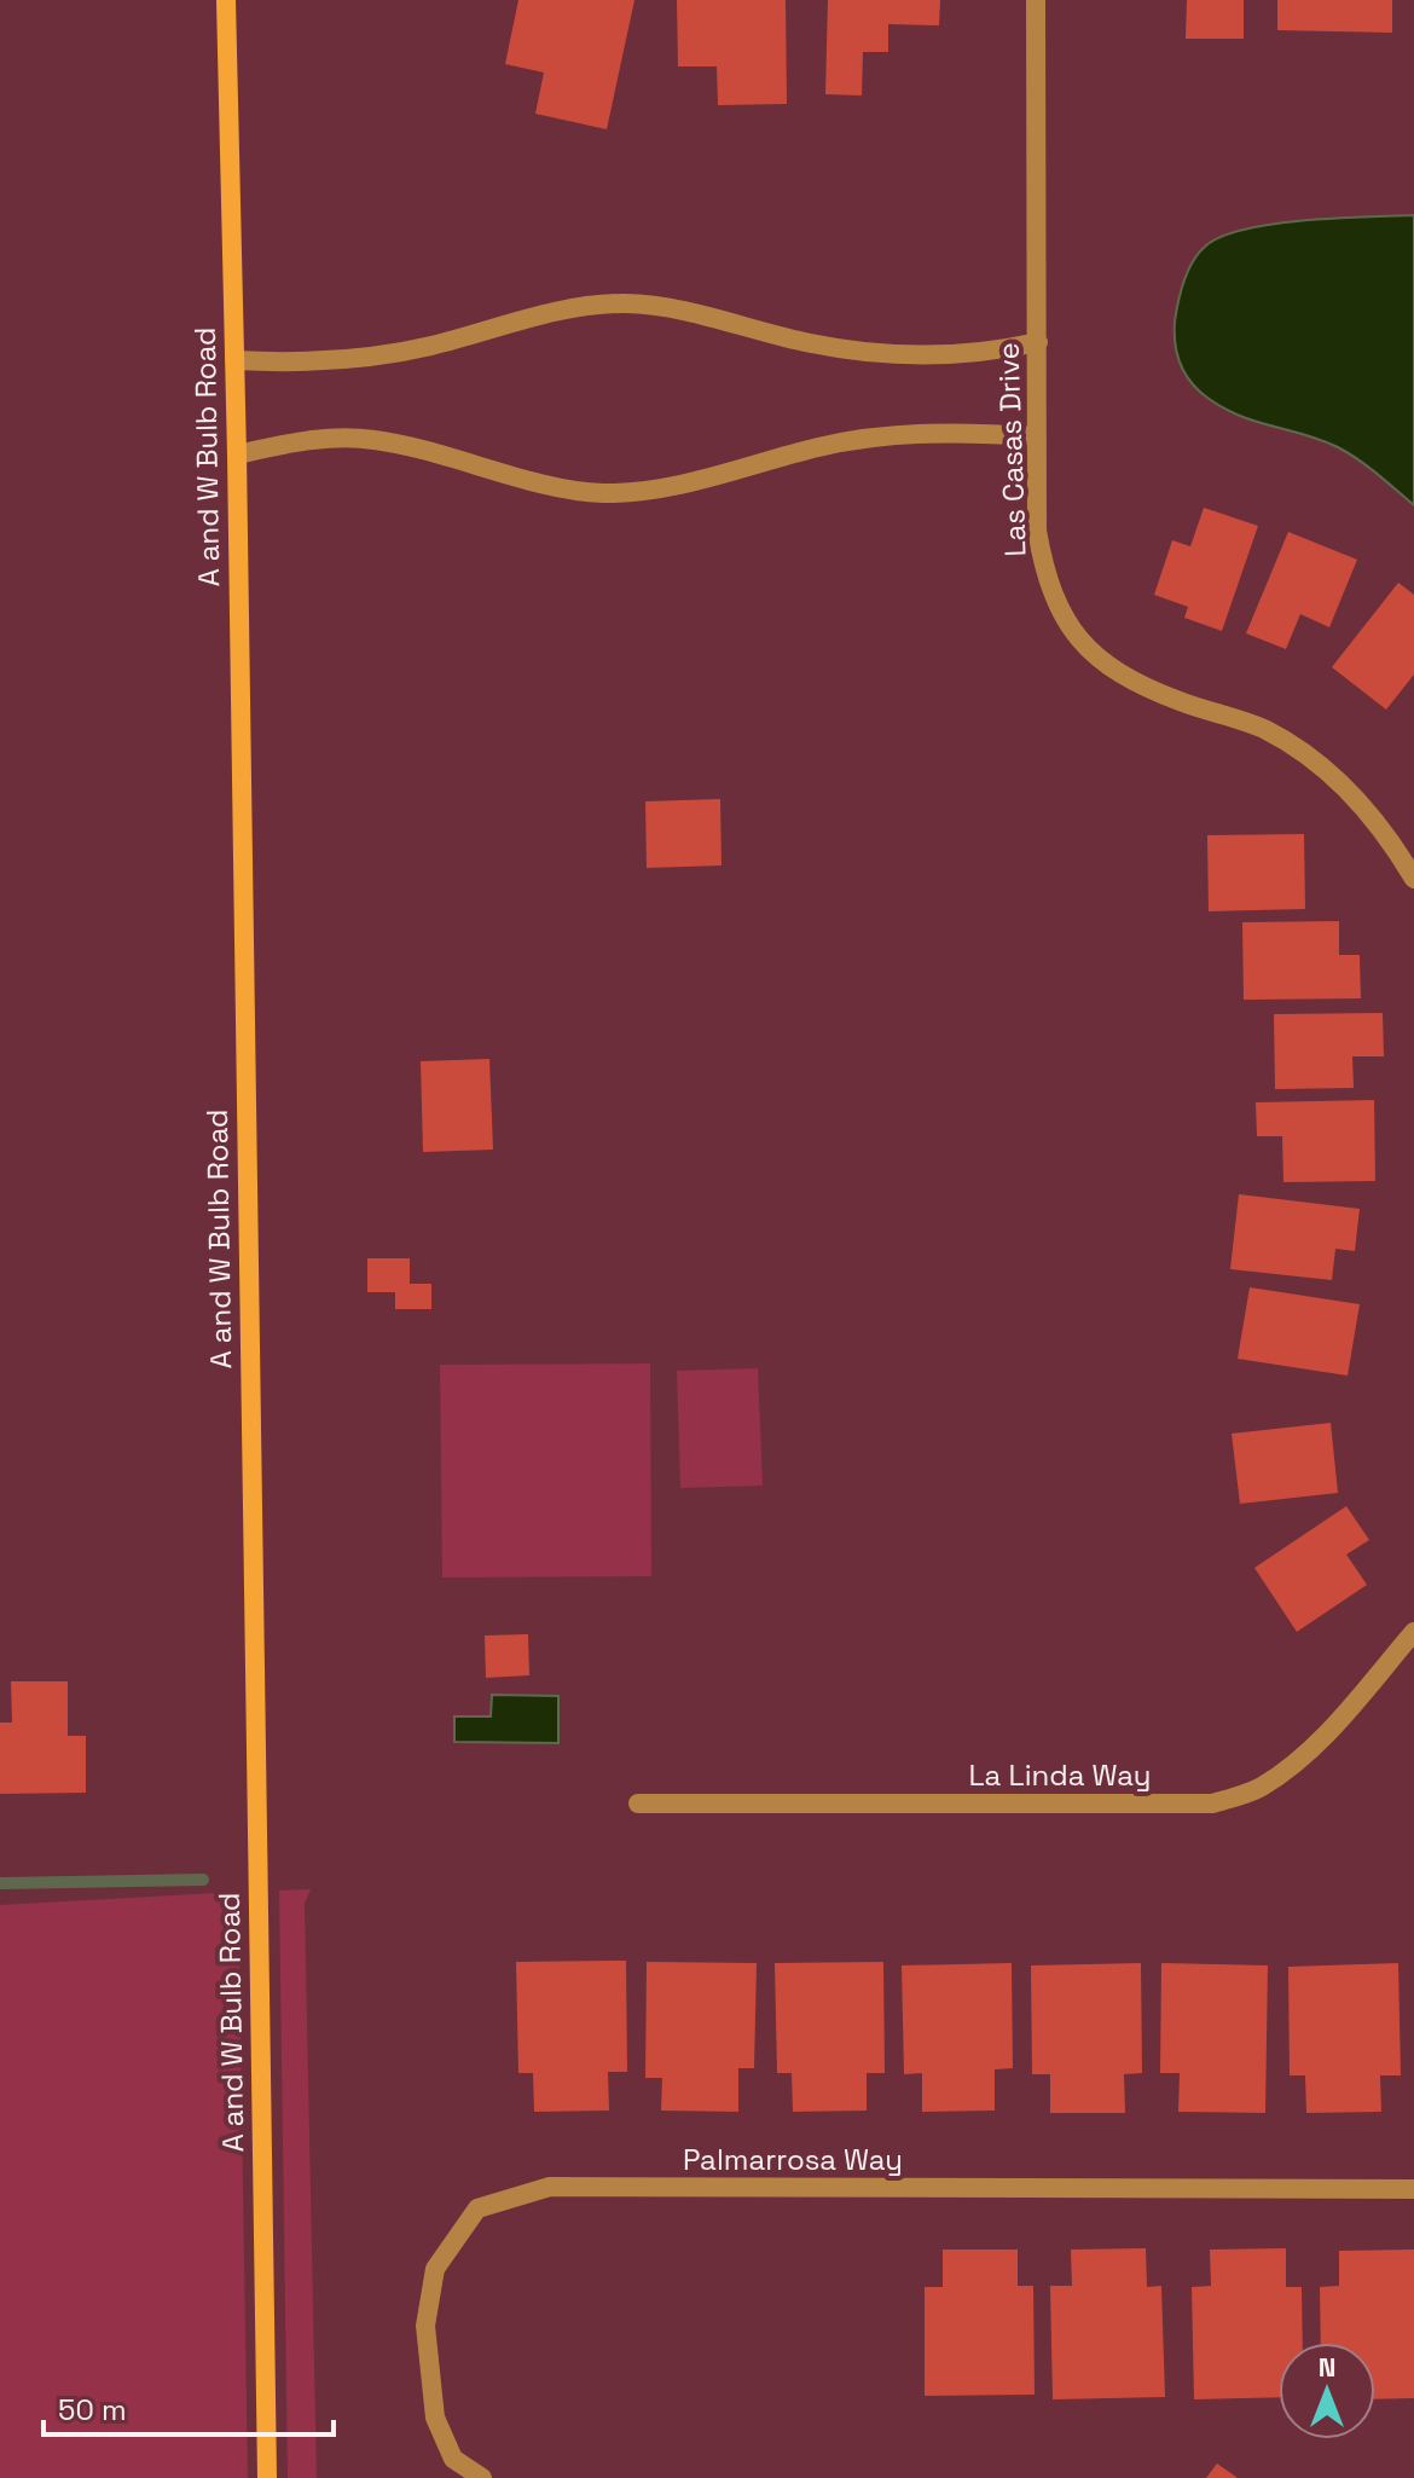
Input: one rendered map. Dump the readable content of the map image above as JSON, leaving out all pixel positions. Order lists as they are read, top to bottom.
{
  "streets": {
    "street": [
      "Las Casas Drive",
      "A and W Bulb Road",
      "La Linda Way",
      "Palmarrosa Way"
    ]
  },
  "scale_bar": "50 m",
  "north": "top"
}
